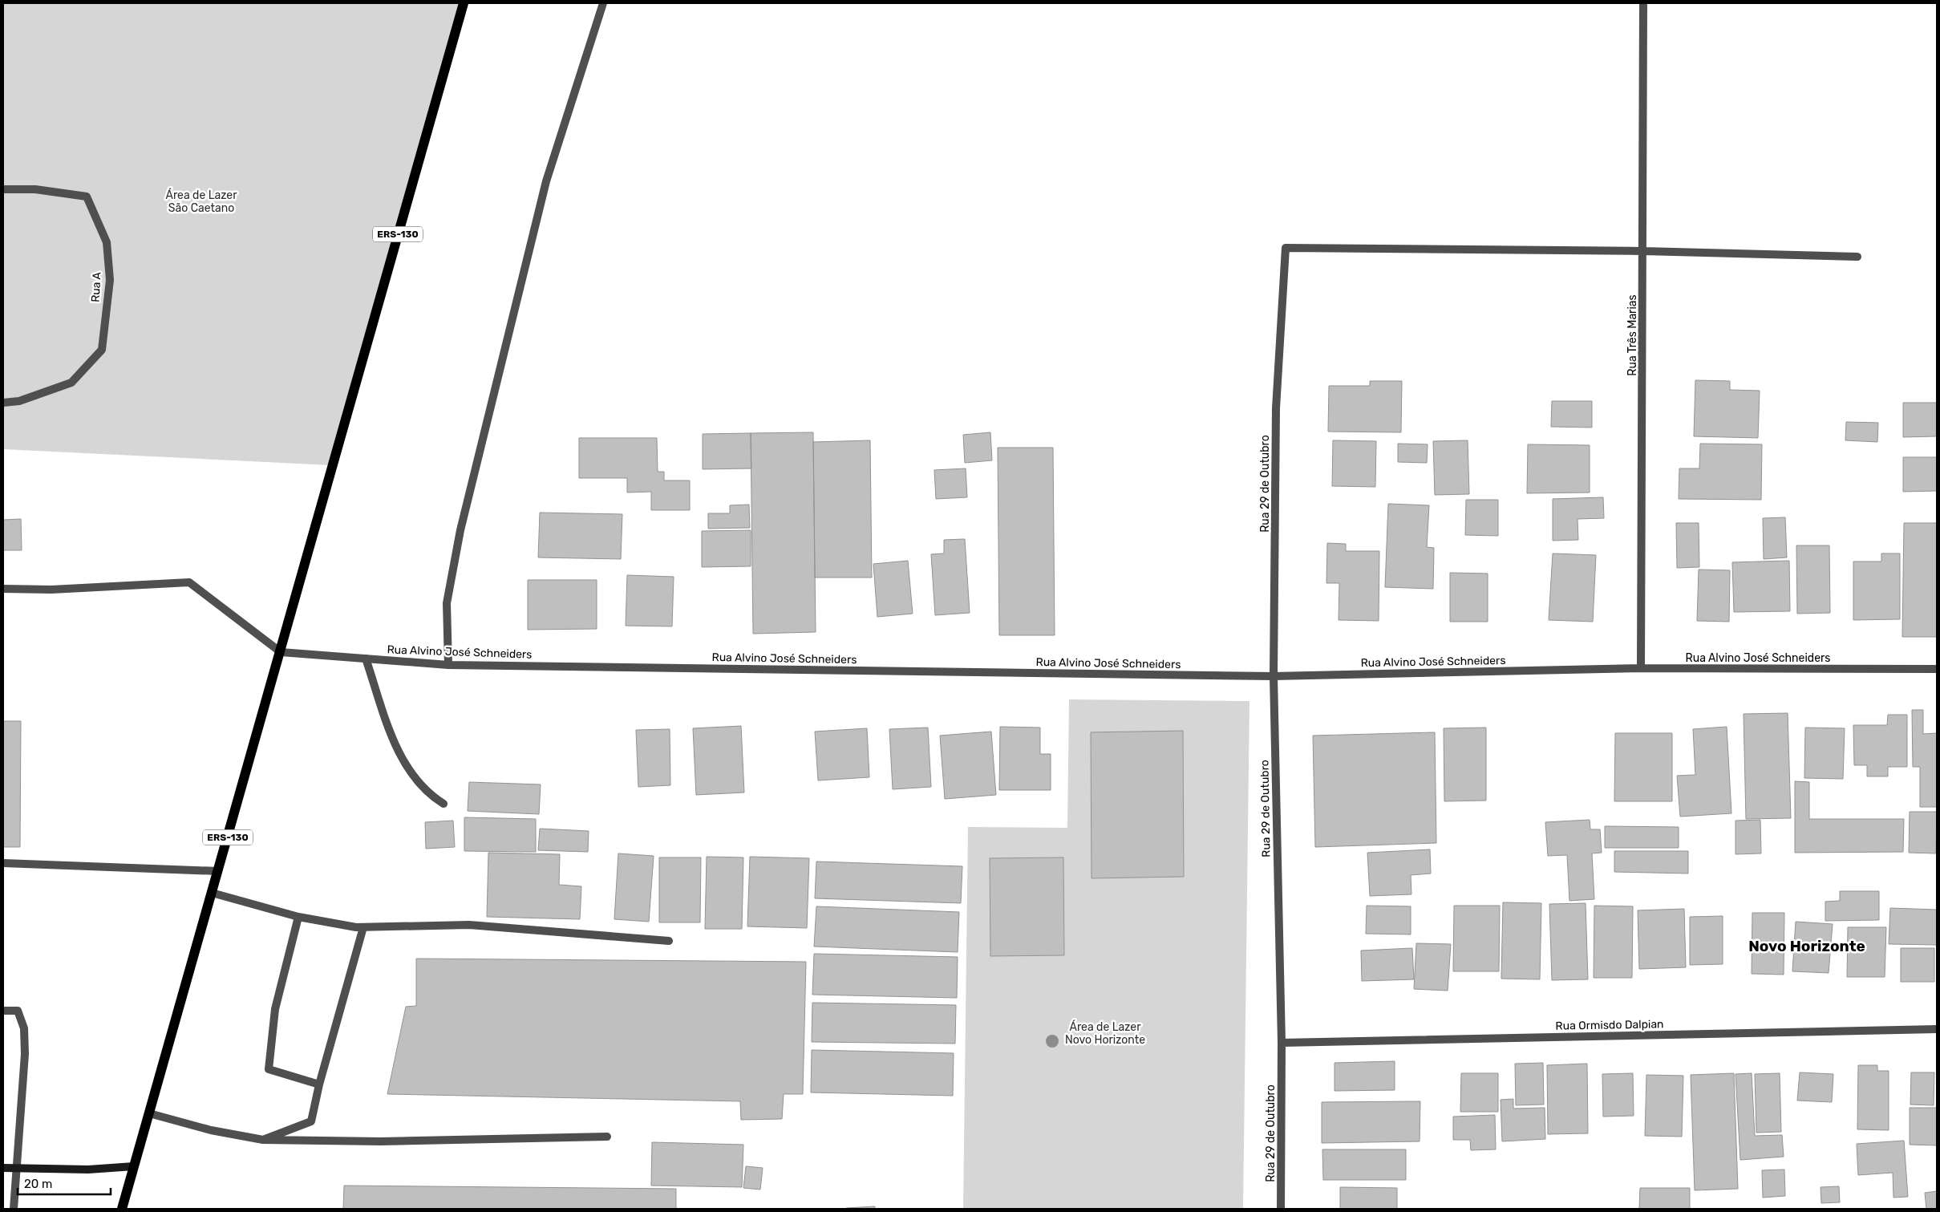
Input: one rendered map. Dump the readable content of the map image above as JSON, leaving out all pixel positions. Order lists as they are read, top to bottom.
{
  "streets": {
    "main road": ["ERS-130"],
    "street": [
      "Rua A",
      "Rua Três Marias",
      "Rua 29 de Outubro",
      "Rua Alvino José Schneiders",
      "Rua Ormisdo Dalpian"
    ]
  },
  "crossings": [
    ["ERS-130", "Rua Alvino José Schneiders"],
    ["Rua Três Marias", "Rua 29 de Outubro"],
    ["Rua Três Marias", "Rua Alvino José Schneiders"],
    ["Rua 29 de Outubro", "Rua Alvino José Schneiders"],
    ["Rua 29 de Outubro", "Rua Ormisdo Dalpian"]
  ],
  "districts": ["Novo Horizonte"],
  "parks": ["Área de Lazer São Caetano", "Área de Lazer Novo Horizonte"],
  "scale_bar": "20 m"
}
